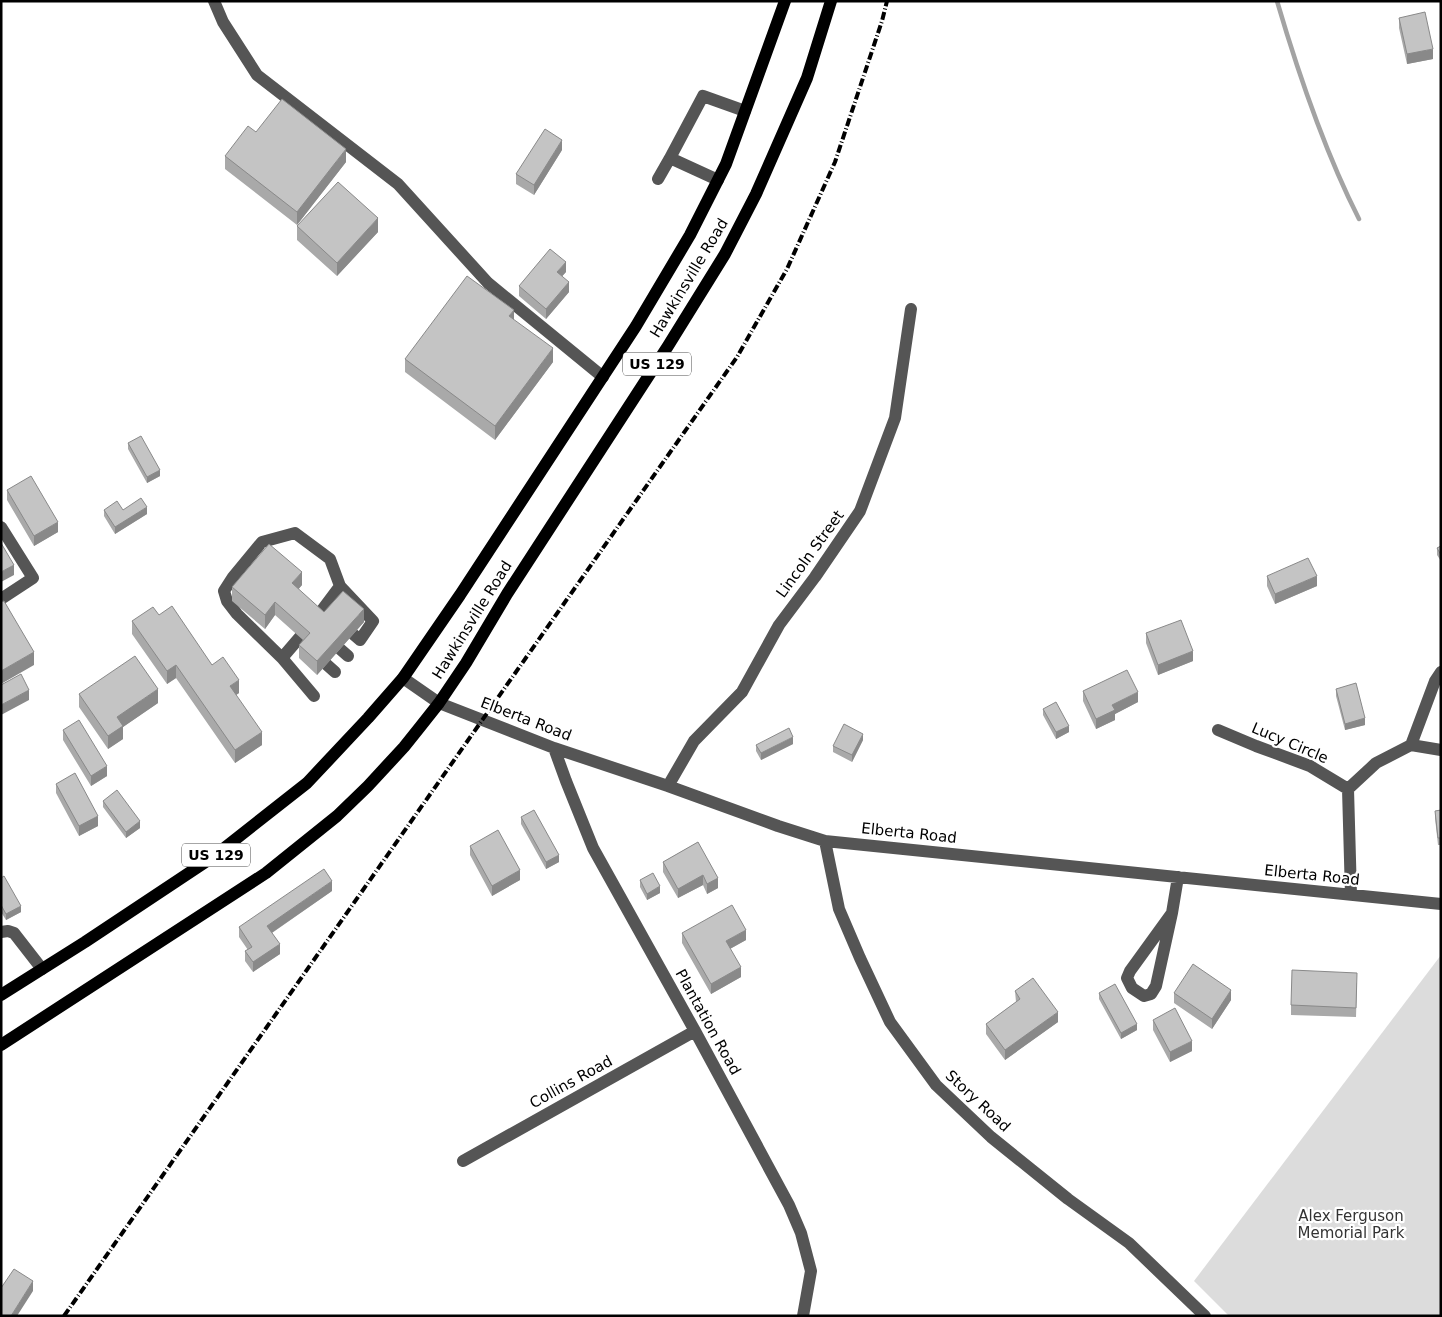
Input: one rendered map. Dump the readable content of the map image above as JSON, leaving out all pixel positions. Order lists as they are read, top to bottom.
{
  "streets": {
    "main road": ["Hawkinsville Road", "US 129"],
    "street": [
      "Lincoln Street",
      "Elberta Road",
      "Lucy Circle",
      "Plantation Road",
      "Collins Road",
      "Story Road"
    ]
  },
  "crossings": [
    ["Hawkinsville Road", "US 129"],
    ["Hawkinsville Road", "Elberta Road"],
    ["US 129", "Elberta Road"],
    ["Lincoln Street", "Elberta Road"],
    ["Elberta Road", "Plantation Road"],
    ["Elberta Road", "Story Road"],
    ["Plantation Road", "Collins Road"]
  ],
  "parks": ["Alex Ferguson Memorial Park"]
}
